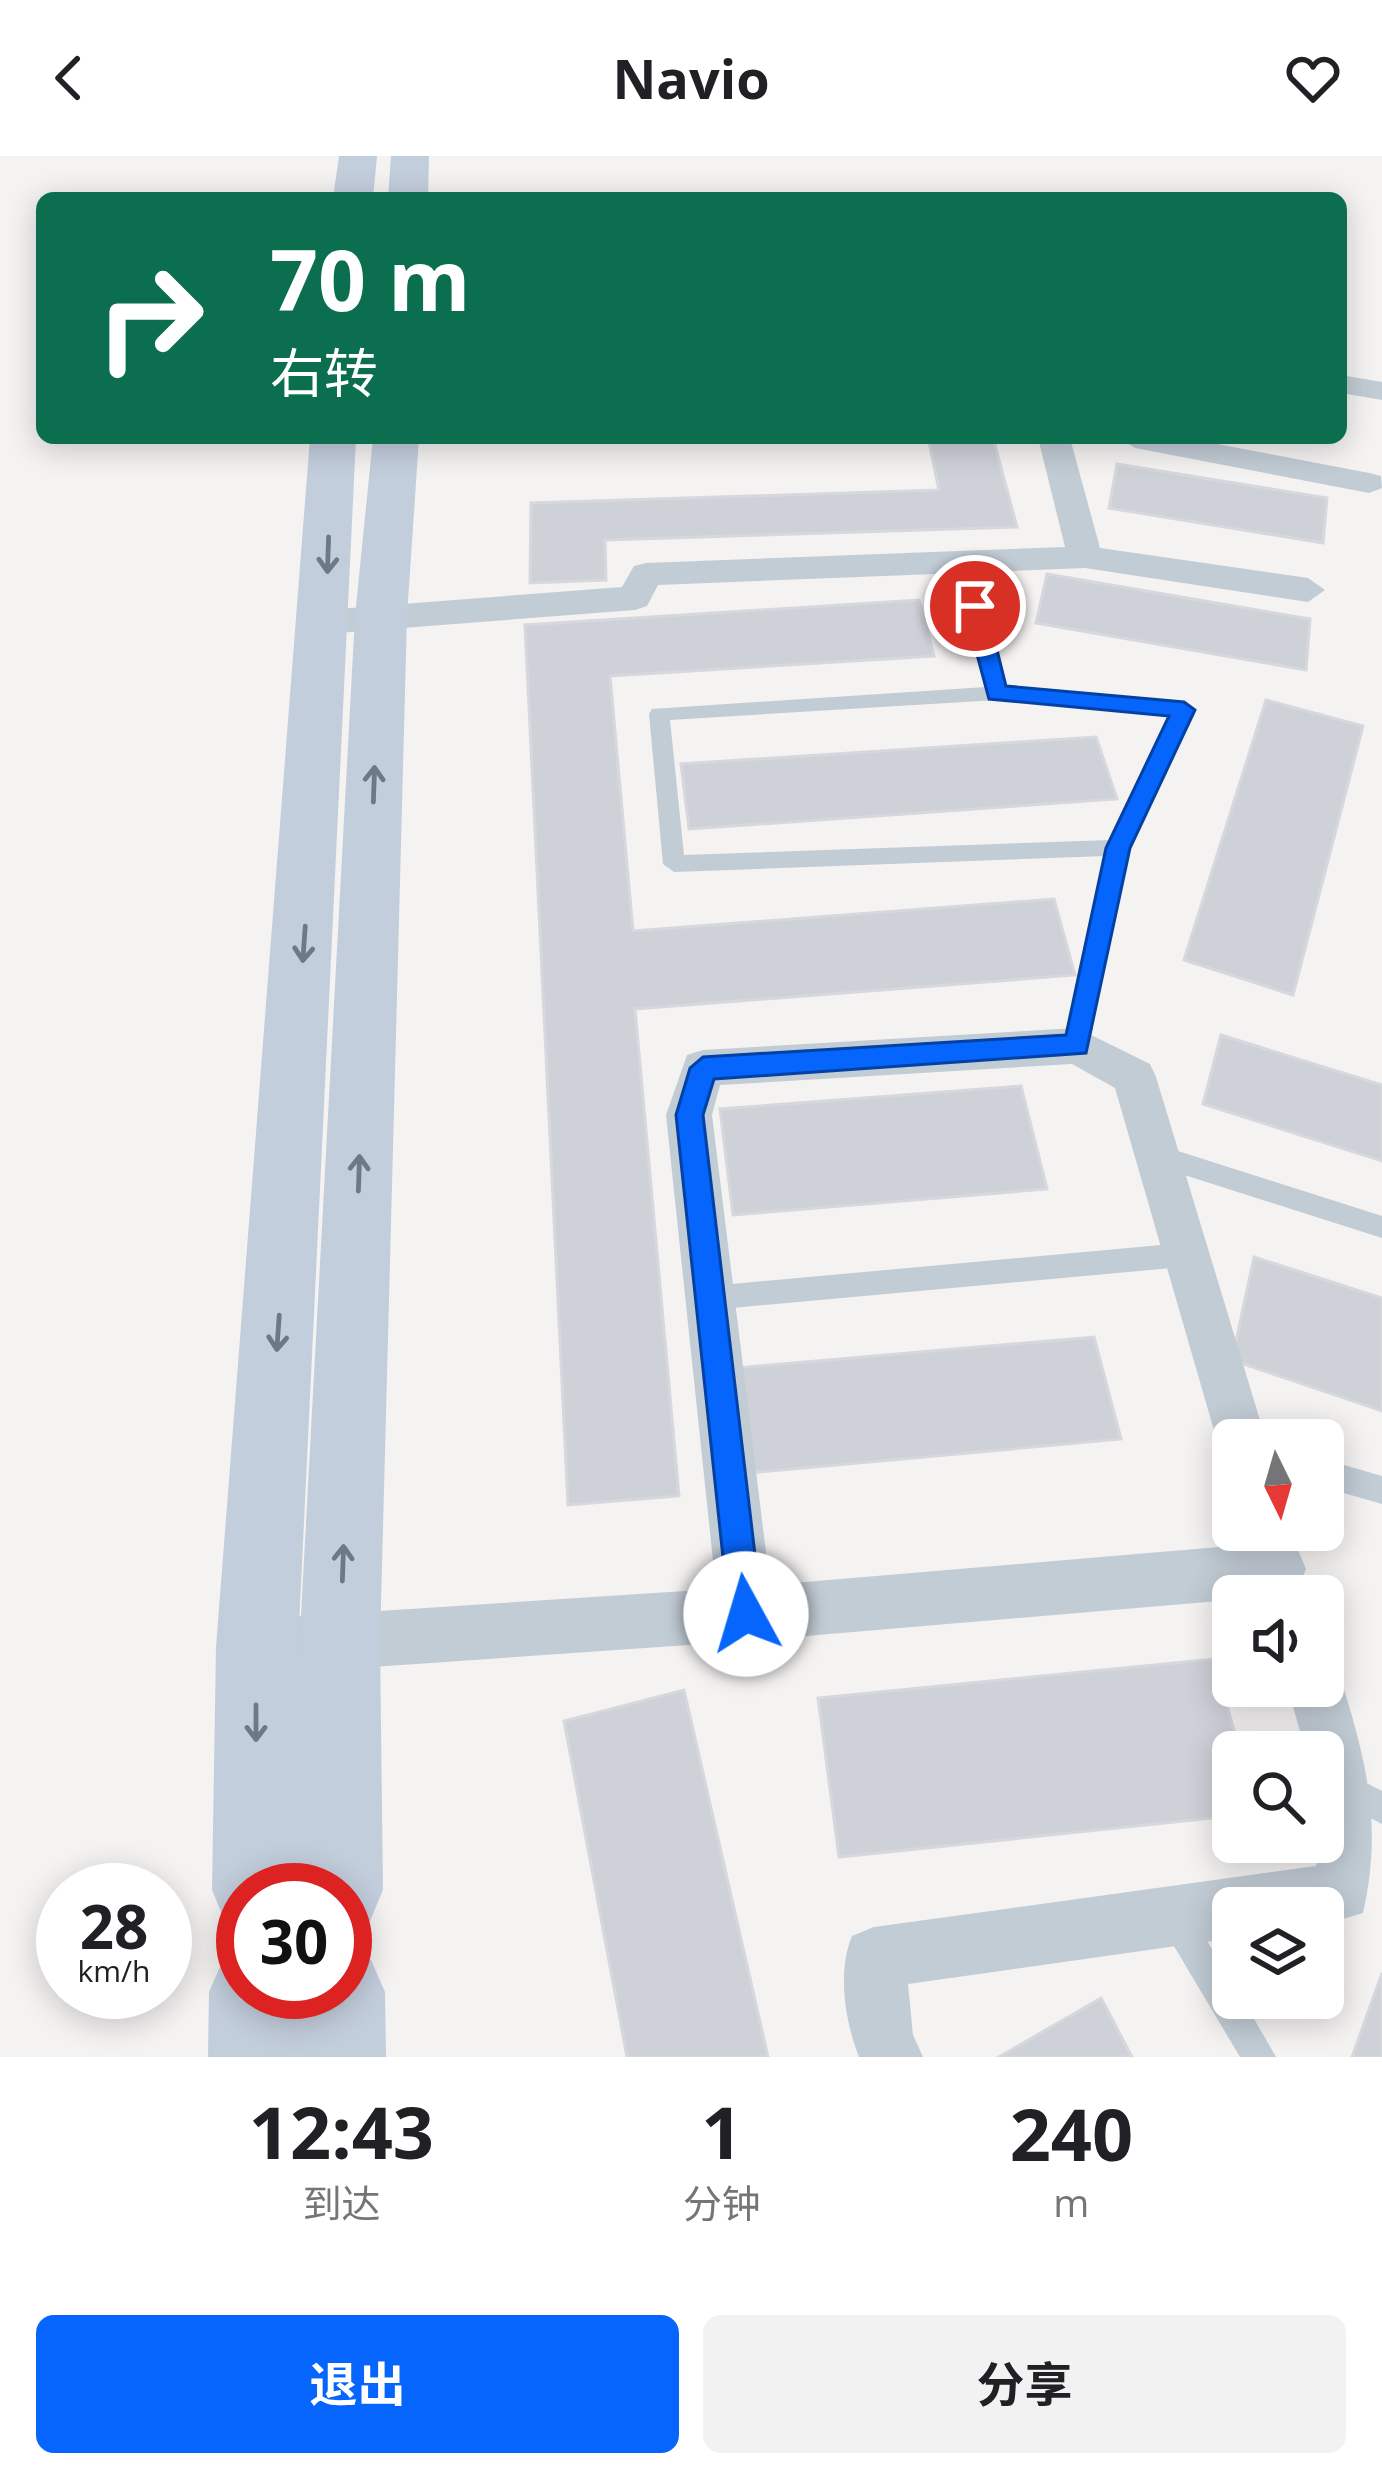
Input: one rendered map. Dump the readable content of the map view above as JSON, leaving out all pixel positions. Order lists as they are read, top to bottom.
{
  "north": "bottom",
  "page": {
    "header": "Navio",
    "turn": ["70 m", "右转"],
    "speed": "28 km/h",
    "limit": "30",
    "eta": [
      "12:43",
      "到达",
      "1",
      "分钟",
      "240",
      "m"
    ],
    "buttons": ["退出", "分享"]
  }
}
